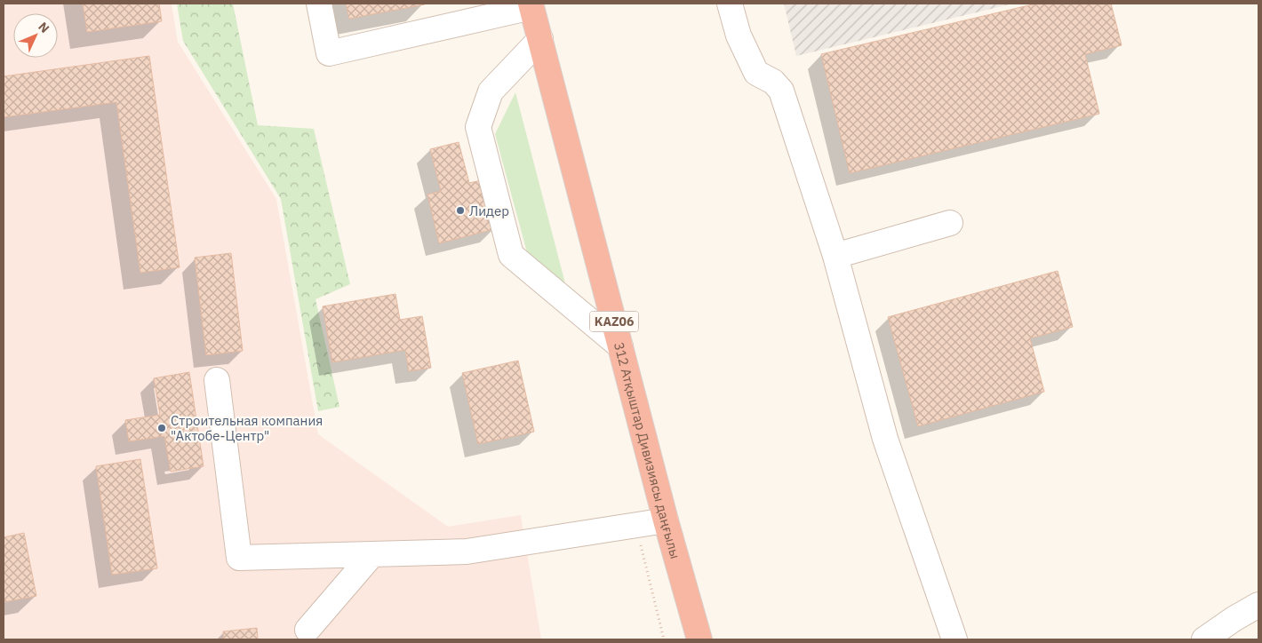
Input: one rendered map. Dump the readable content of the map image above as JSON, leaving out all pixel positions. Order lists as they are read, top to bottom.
{
  "streets": {
    "highway": ["KАZ06", "312 Атқыштар Дивизиясы даңғылы"]
  },
  "places": ["Лидер", "Строительная компания \"Актобе-Центр\""],
  "north": "top right"
}
